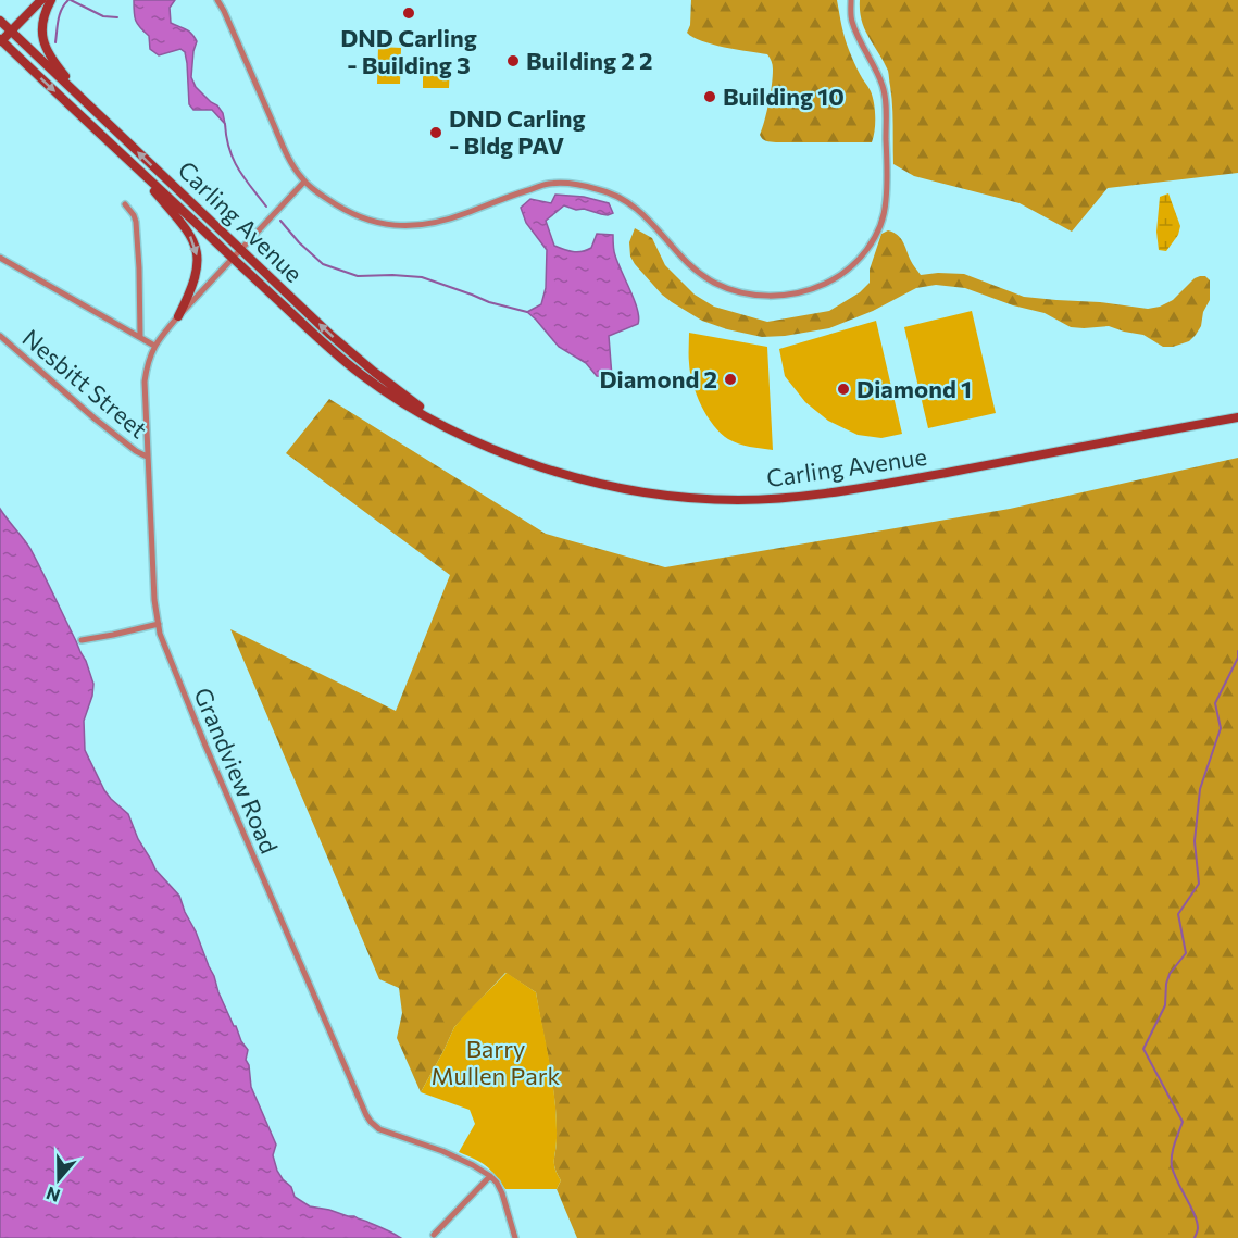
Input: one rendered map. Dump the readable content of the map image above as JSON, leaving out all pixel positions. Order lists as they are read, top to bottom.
{
  "streets": {
    "main road": ["Carling Avenue"],
    "street": ["Nesbitt Street", "Grandview Road"]
  },
  "crossings": [
    ["Carling Avenue", "Grandview Road"],
    ["Nesbitt Street", "Grandview Road"]
  ],
  "parks": ["Barry Mullen Park"],
  "places": [
    "DND Carling - Building 3",
    "Building 2 2",
    "Building 10",
    "DND Carling - Bldg PAV",
    "Diamond 2",
    "Diamond 1"
  ],
  "north": "bottom"
}
